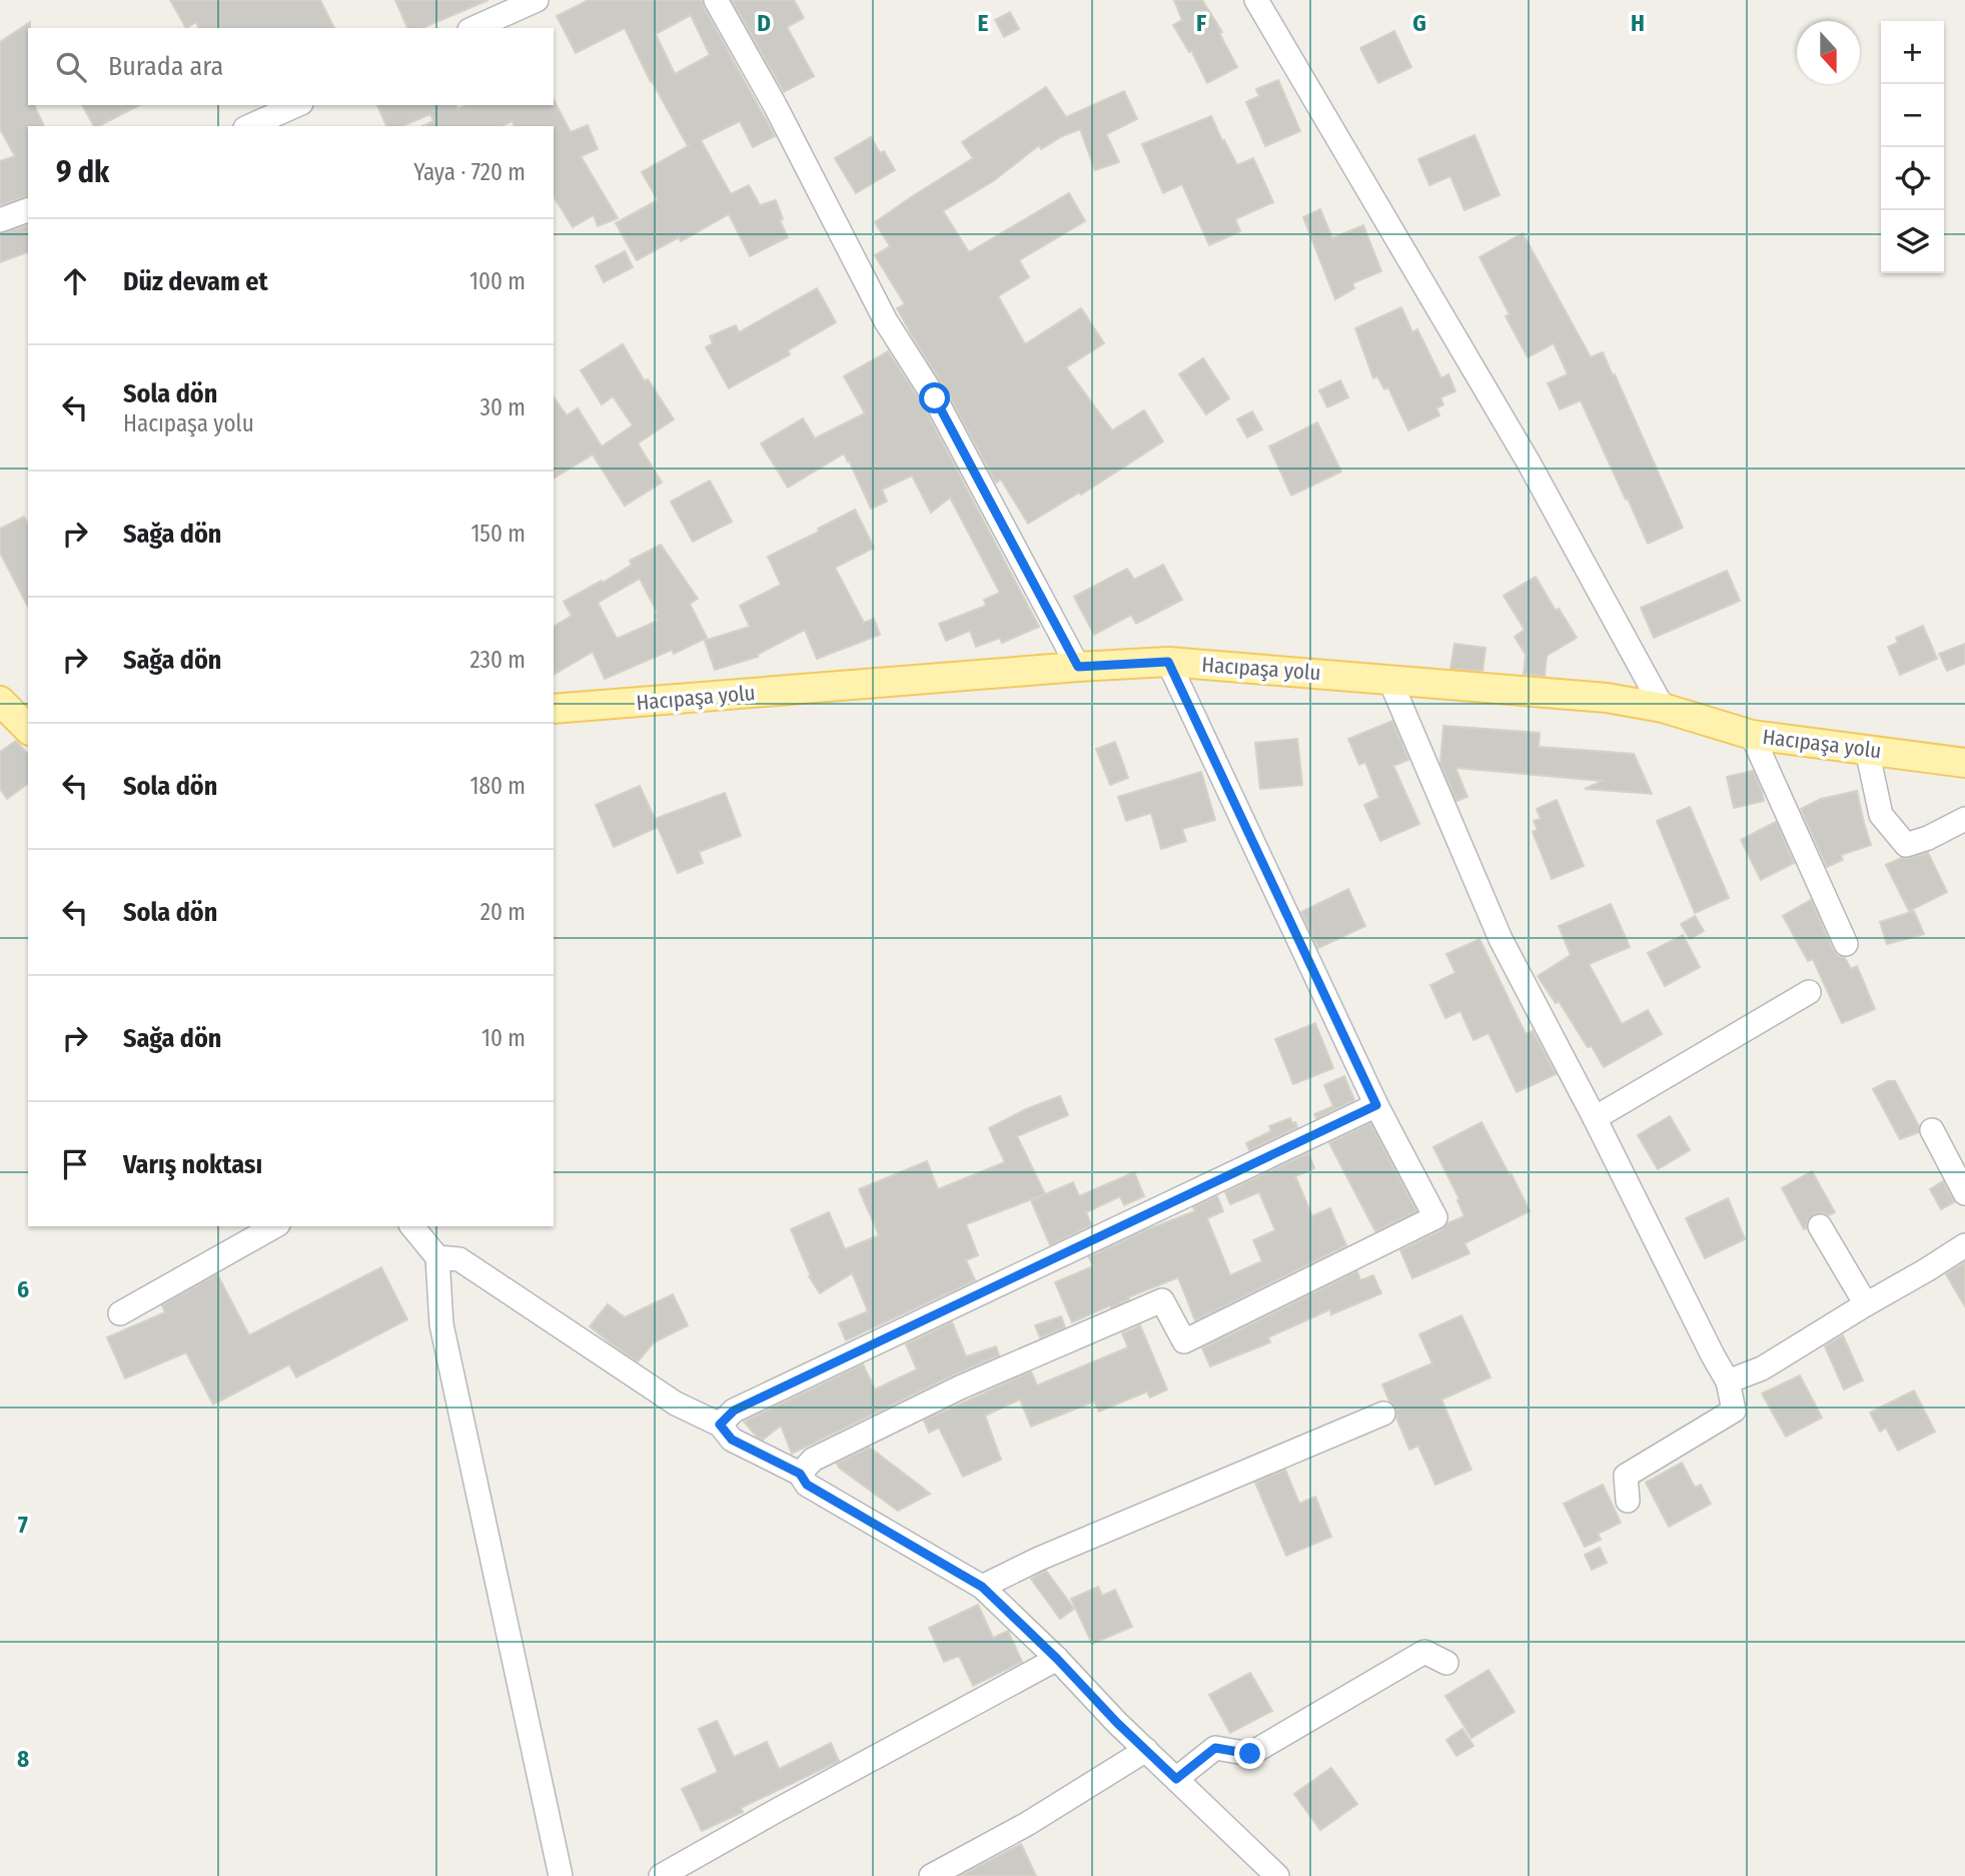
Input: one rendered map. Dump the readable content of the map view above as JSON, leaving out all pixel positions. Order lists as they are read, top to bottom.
{
  "streets": {
    "main road": ["Hacıpaşa yolu"]
  },
  "north": "bottom",
  "page": {
    "map_buttons": ["+", "−"],
    "search": "Burada ara",
    "heading": ["9 dk", "Yaya · 720 m"],
    "list": [
      ["Düz devam et", "100 m"],
      ["Sola dön", "Hacıpaşa yolu", "30 m"],
      ["Sağa dön", "150 m"],
      ["Sağa dön", "230 m"],
      ["Sola dön", "180 m"],
      ["Sola dön", "20 m"],
      ["Sağa dön", "10 m"],
      "Varış noktası"
    ]
  },
  "grid": {
    "columns": [
      "D",
      "E",
      "F",
      "G",
      "H"
    ],
    "rows": ["6", "7", "8"]
  }
}
